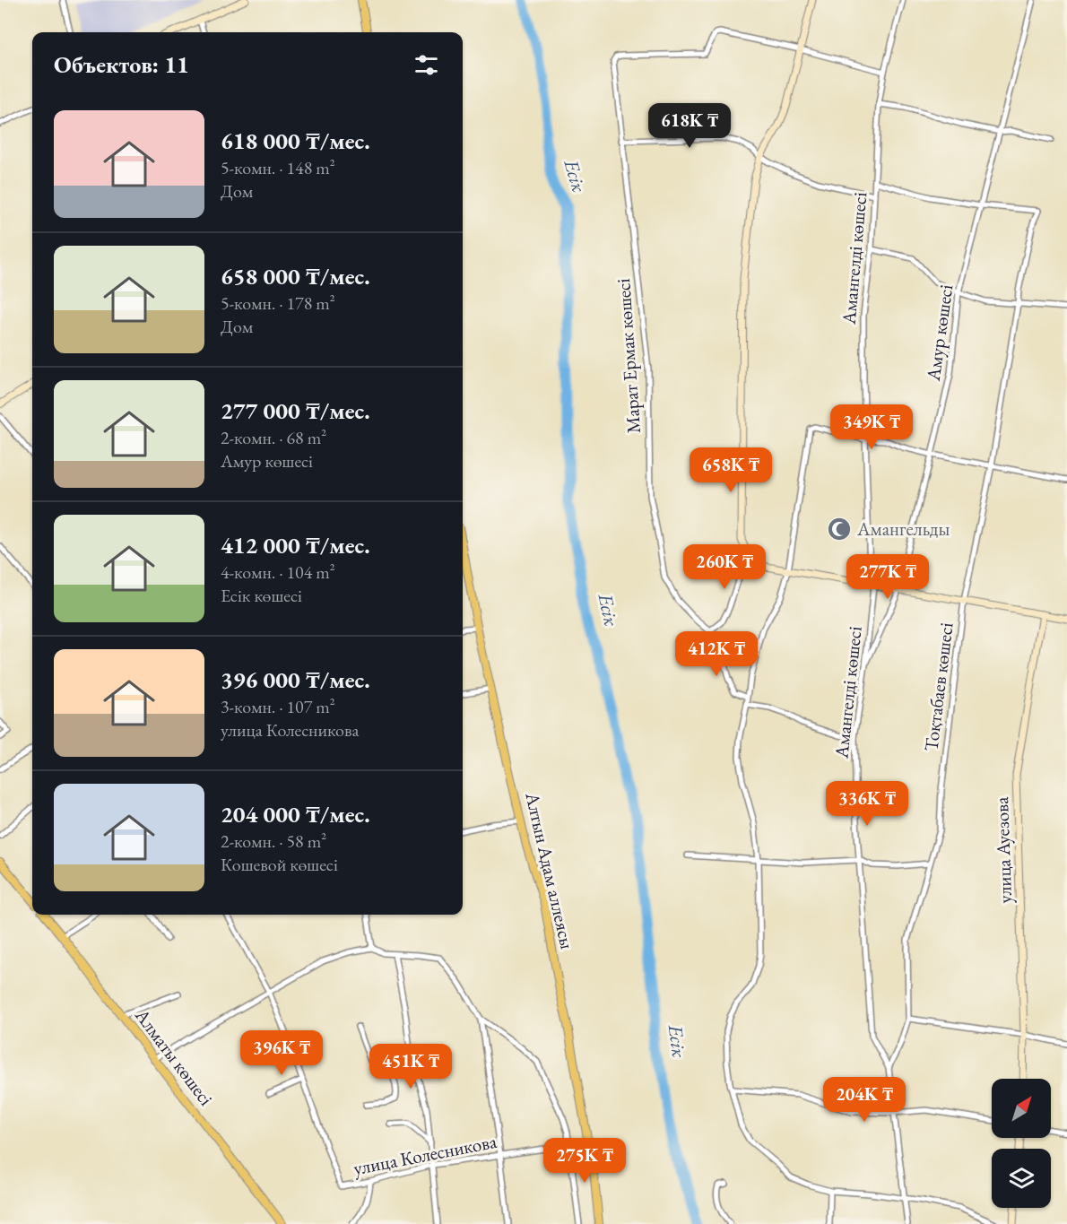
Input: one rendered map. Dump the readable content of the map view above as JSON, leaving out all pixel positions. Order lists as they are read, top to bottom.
{
  "streets": {
    "main road": ["Алтын Адам аллеясы", "Алматы көшесі"],
    "street": [
      "Амангелді көшесі",
      "Амур көшесі",
      "Марат Ермак көшесі",
      "Тоқтабаев көшесі",
      "улица Ауезова",
      "улица Колесникова"
    ]
  },
  "crossings": [
    ["Амангелді көшесі", "Амур көшесі"],
    ["Амангелді көшесі", "Тоқтабаев көшесі"],
    ["Амур көшесі", "Тоқтабаев көшесі"],
    ["Алтын Адам аллеясы", "улица Колесникова"]
  ],
  "water": ["Есік"],
  "places": {
    "mosque": ["Амангельды"]
  },
  "north": "top right",
  "page": {
    "heading": "Объектов: 11",
    "list": [
      {
        "name": "618 000 ₸/мес.",
        "note": "5-комн. · 148 m² · Дом"
      },
      {
        "name": "658 000 ₸/мес.",
        "note": "5-комн. · 178 m² · Дом"
      },
      {
        "name": "277 000 ₸/мес.",
        "note": "2-комн. · 68 m² · Амур көшесі"
      },
      {
        "name": "412 000 ₸/мес.",
        "note": "4-комн. · 104 m² · Есік көшесі"
      },
      {
        "name": "396 000 ₸/мес.",
        "note": "3-комн. · 107 m² · улица Колесникова"
      },
      {
        "name": "204 000 ₸/мес.",
        "note": "2-комн. · 58 m² · Кошевой көшесі"
      }
    ],
    "price": [
      "618K ₸",
      "349K ₸",
      "658K ₸",
      "260K ₸",
      "277K ₸",
      "412K ₸",
      "336K ₸",
      "396K ₸",
      "451K ₸",
      "204K ₸",
      "275K ₸"
    ]
  }
}
